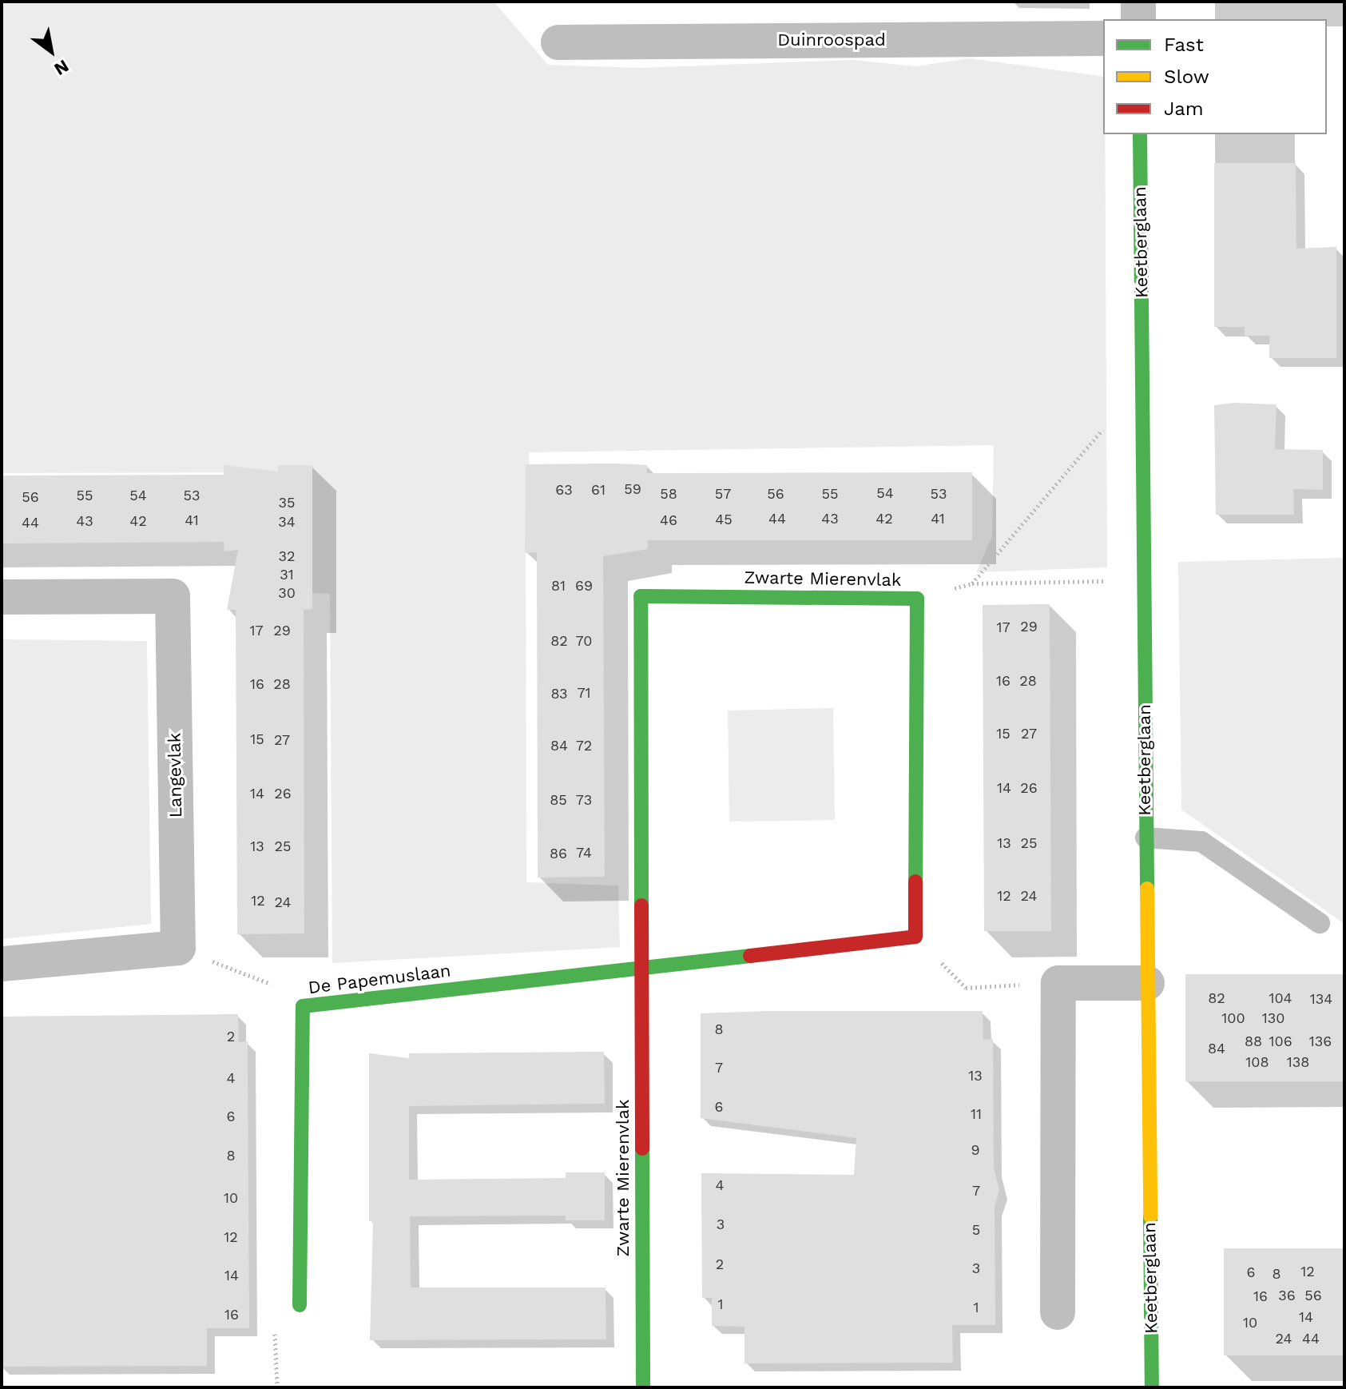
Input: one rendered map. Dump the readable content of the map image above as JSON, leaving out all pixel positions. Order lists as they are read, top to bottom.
{
  "streets": {
    "street": [
      "Duinroospad",
      "Keetberglaan",
      "Zwarte Mierenvlak",
      "Langevlak",
      "De Papemuslaan"
    ]
  },
  "crossings": [
    ["Zwarte Mierenvlak", "De Papemuslaan"]
  ],
  "house_numbers": [
    "59",
    "63",
    "61",
    "54",
    "58",
    "57",
    "56",
    "55",
    "53",
    "55",
    "54",
    "53",
    "56",
    "35",
    "44",
    "43",
    "42",
    "41",
    "45",
    "41",
    "46",
    "43",
    "42",
    "34",
    "44",
    "32",
    "31",
    "81",
    "69",
    "30",
    "29",
    "17",
    "17",
    "29",
    "82",
    "70",
    "16",
    "28",
    "16",
    "28",
    "71",
    "83",
    "15",
    "27",
    "15",
    "27",
    "84",
    "72",
    "14",
    "26",
    "14",
    "26",
    "85",
    "73",
    "13",
    "25",
    "13",
    "25",
    "74",
    "86",
    "12",
    "24",
    "12",
    "24",
    "82",
    "104",
    "134",
    "100",
    "130",
    "8",
    "2",
    "88",
    "106",
    "136",
    "84",
    "108",
    "138",
    "7",
    "13",
    "4",
    "6",
    "11",
    "6",
    "9",
    "8",
    "4",
    "7",
    "10",
    "3",
    "5",
    "12",
    "2",
    "3",
    "12",
    "6",
    "8",
    "14",
    "36",
    "56",
    "16",
    "1",
    "1",
    "16",
    "14",
    "10",
    "24",
    "44"
  ],
  "legend": ["Fast", "Slow", "Jam"],
  "north": "bottom right"
}
